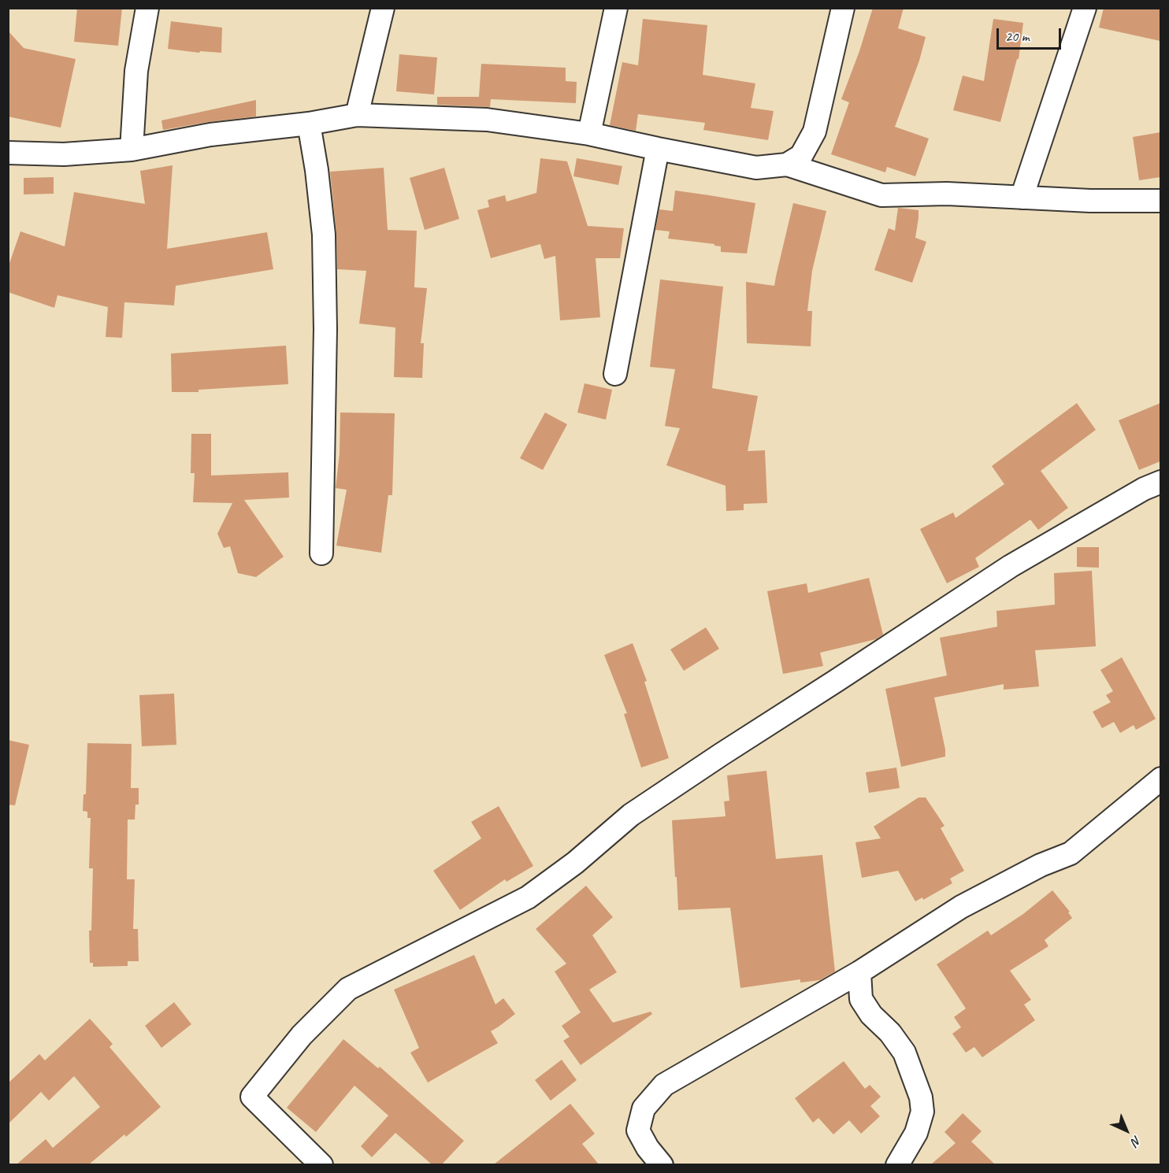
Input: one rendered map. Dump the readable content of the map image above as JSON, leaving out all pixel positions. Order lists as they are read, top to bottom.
{
  "scale_bar": "20 m",
  "north": "bottom right"
}
